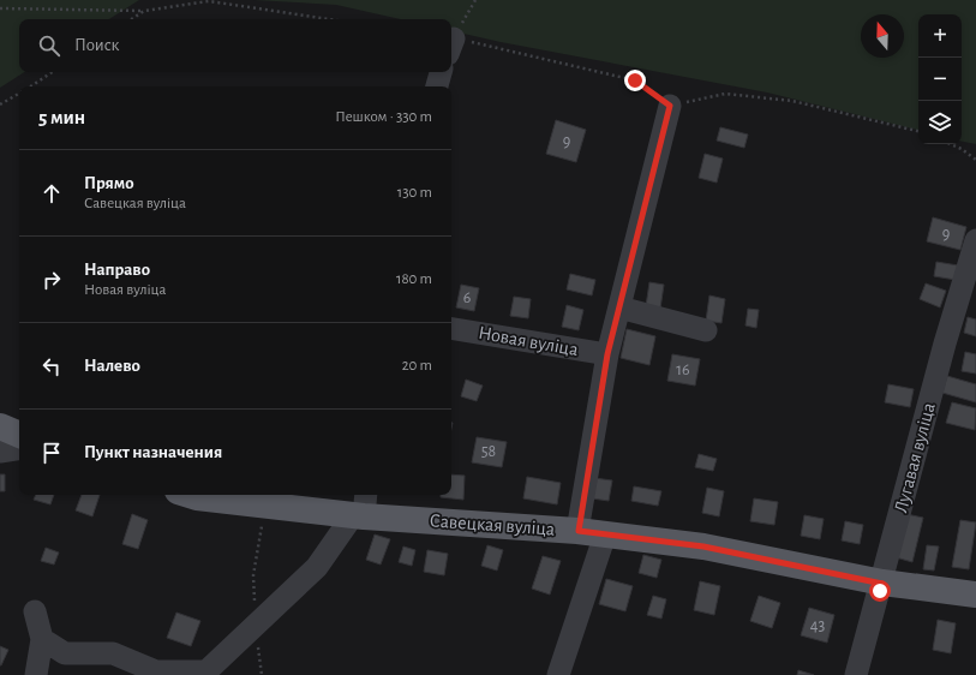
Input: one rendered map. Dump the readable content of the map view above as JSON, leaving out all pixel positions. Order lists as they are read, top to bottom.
{
  "streets": {
    "main road": ["Савецкая вуліца"],
    "street": ["Новая вуліца", "Лугавая вуліца"]
  },
  "crossings": [
    ["Лугавая вуліца", "Савецкая вуліца"]
  ],
  "house_numbers": [
    "9",
    "9",
    "6",
    "16",
    "58",
    "43"
  ],
  "north": "top",
  "page": {
    "map_buttons": ["+", "−"],
    "search": "Поиск",
    "heading": ["5 мин", "Пешком · 330 m"],
    "list": [
      ["Прямо", "Савецкая вуліца", "130 m"],
      ["Направо", "Новая вуліца", "180 m"],
      ["Налево", "20 m"],
      "Пункт назначения"
    ]
  }
}
